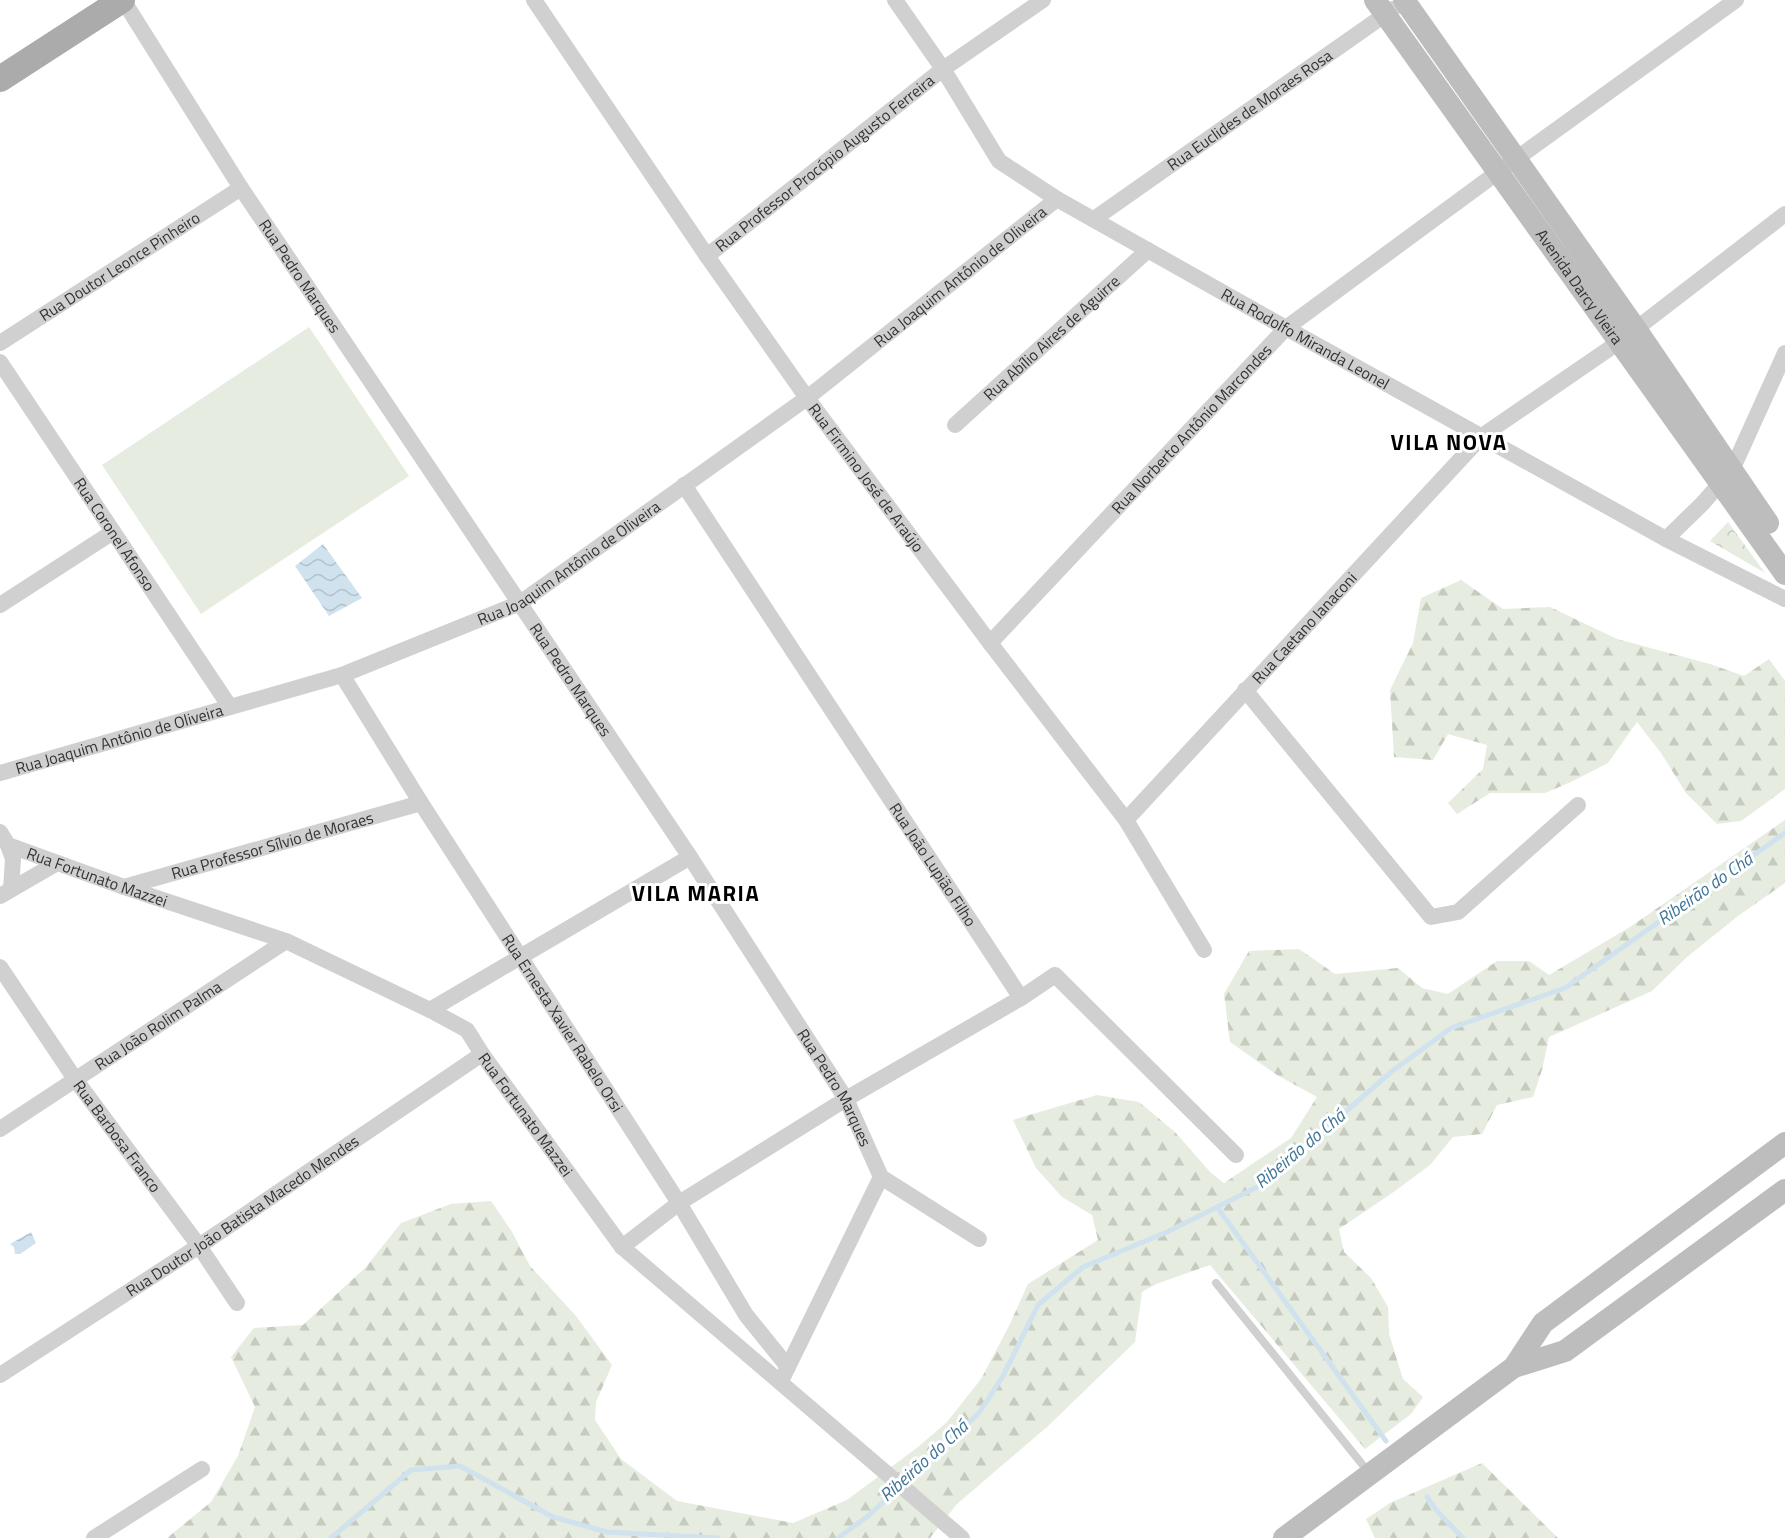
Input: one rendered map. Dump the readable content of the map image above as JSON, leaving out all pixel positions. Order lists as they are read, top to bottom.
{
  "streets": {
    "main road": ["Avenida Darcy Vieira"],
    "street": [
      "Rua Euclides de Moraes Rosa",
      "Rua Professor Procópio Augusto Ferreira",
      "Rua Doutor Leonce Pinheiro",
      "Rua Pedro Marques",
      "Rua Joaquim Antônio de Oliveira",
      "Rua Abílio Aires de Aguirre",
      "Rua Rodolfo Miranda Leonel",
      "Rua Norberto Antônio Marcondes",
      "Rua Firmino José de Araújo",
      "Rua Coronel Afonso",
      "Rua Caetano Ianaconi",
      "Rua Professor Sílvio de Moraes",
      "Rua João Lupião Filho",
      "Rua Fortunato Mazzei",
      "Rua Ernesta Xavier Rabelo Orsi",
      "Rua João Rolim Palma",
      "Rua Barbosa Franco",
      "Rua Doutor João Batista Macedo Mendes"
    ]
  },
  "crossings": [
    ["Rua Euclides de Moraes Rosa", "Avenida Darcy Vieira"],
    ["Rua Euclides de Moraes Rosa", "Rua Rodolfo Miranda Leonel"],
    ["Rua Professor Procópio Augusto Ferreira", "Rua Rodolfo Miranda Leonel"],
    ["Rua Professor Procópio Augusto Ferreira", "Rua Firmino José de Araújo"],
    ["Rua Doutor Leonce Pinheiro", "Rua Pedro Marques"],
    ["Rua Pedro Marques", "Rua Joaquim Antônio de Oliveira"],
    ["Rua Joaquim Antônio de Oliveira", "Rua Rodolfo Miranda Leonel"],
    ["Rua Joaquim Antônio de Oliveira", "Rua Firmino José de Araújo"],
    ["Rua Joaquim Antônio de Oliveira", "Rua Coronel Afonso"],
    ["Rua Joaquim Antônio de Oliveira", "Rua João Lupião Filho"],
    ["Rua Joaquim Antônio de Oliveira", "Rua Ernesta Xavier Rabelo Orsi"],
    ["Avenida Darcy Vieira", "Rua Norberto Antônio Marcondes"],
    ["Avenida Darcy Vieira", "Rua Caetano Ianaconi"],
    ["Rua Abílio Aires de Aguirre", "Rua Rodolfo Miranda Leonel"],
    ["Rua Rodolfo Miranda Leonel", "Rua Norberto Antônio Marcondes"],
    ["Rua Rodolfo Miranda Leonel", "Rua Caetano Ianaconi"],
    ["Rua Norberto Antônio Marcondes", "Rua Firmino José de Araújo"],
    ["Rua Firmino José de Araújo", "Rua Caetano Ianaconi"],
    ["Rua Professor Sílvio de Moraes", "Rua Fortunato Mazzei"],
    ["Rua Professor Sílvio de Moraes", "Rua Ernesta Xavier Rabelo Orsi"],
    ["Rua Fortunato Mazzei", "Rua Ernesta Xavier Rabelo Orsi"],
    ["Rua Fortunato Mazzei", "Rua João Rolim Palma"],
    ["Rua Fortunato Mazzei", "Rua Doutor João Batista Macedo Mendes"],
    ["Rua João Rolim Palma", "Rua Barbosa Franco"],
    ["Rua Barbosa Franco", "Rua Doutor João Batista Macedo Mendes"]
  ],
  "districts": ["VILA NOVA", "VILA MARIA"],
  "water": ["Ribeirão do Chá"]
}
